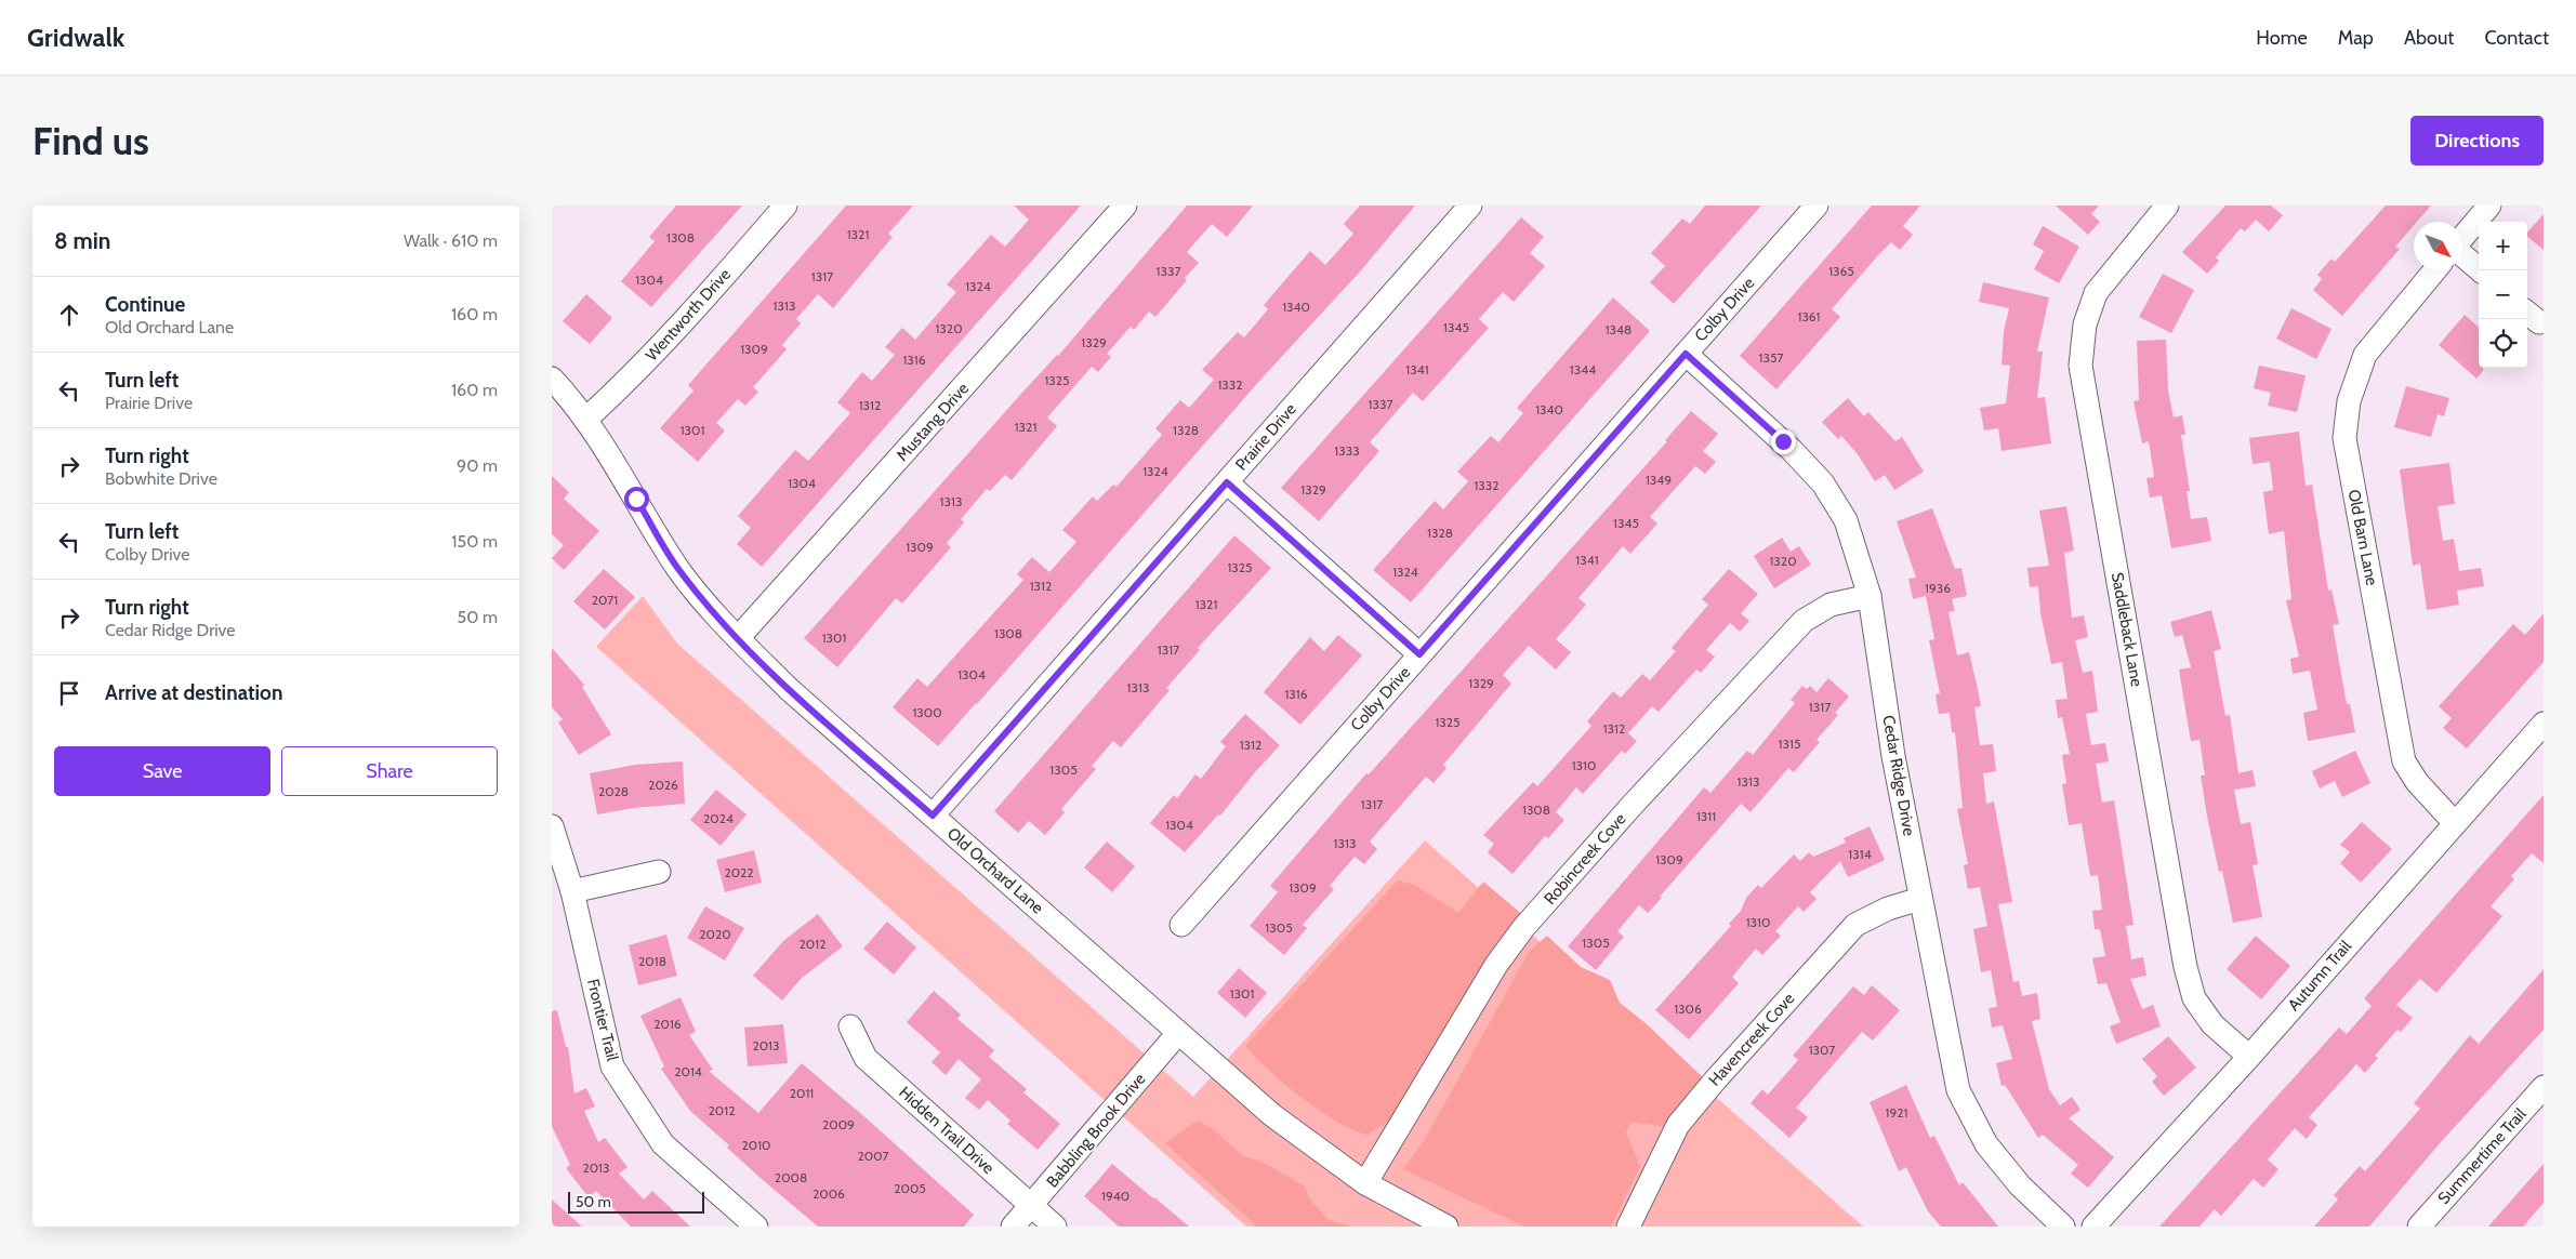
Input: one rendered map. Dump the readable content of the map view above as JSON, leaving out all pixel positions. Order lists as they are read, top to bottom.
{
  "streets": {
    "street": [
      "Colby Drive",
      "Wentworth Drive",
      "Mustang Drive",
      "Prairie Drive",
      "Old Barn Lane",
      "Saddleback Lane",
      "Cedar Ridge Drive",
      "Robincreek Cove",
      "Old Orchard Lane",
      "Autumn Trail",
      "Frontier Trail",
      "Havencreek Cove",
      "Hidden Trail Drive",
      "Babbling Brook Drive",
      "Summertime Trail"
    ]
  },
  "crossings": [
    ["Colby Drive", "Cedar Ridge Drive"],
    ["Wentworth Drive", "Old Orchard Lane"],
    ["Mustang Drive", "Old Orchard Lane"],
    ["Prairie Drive", "Old Orchard Lane"],
    ["Old Barn Lane", "Autumn Trail"],
    ["Saddleback Lane", "Autumn Trail"],
    ["Cedar Ridge Drive", "Robincreek Cove"],
    ["Cedar Ridge Drive", "Havencreek Cove"],
    ["Robincreek Cove", "Old Orchard Lane"],
    ["Old Orchard Lane", "Babbling Brook Drive"],
    ["Hidden Trail Drive", "Babbling Brook Drive"]
  ],
  "house_numbers": [
    "1321",
    "1308",
    "1337",
    "1365",
    "1317",
    "1304",
    "1324",
    "1313",
    "1340",
    "1361",
    "1345",
    "1320",
    "1348",
    "1329",
    "1309",
    "1357",
    "1316",
    "1341",
    "1344",
    "1325",
    "1332",
    "1337",
    "1312",
    "1340",
    "1321",
    "1301",
    "1328",
    "1333",
    "1324",
    "1349",
    "1304",
    "1332",
    "1329",
    "1313",
    "1345",
    "1328",
    "1309",
    "1341",
    "1320",
    "1325",
    "1324",
    "1312",
    "1936",
    "2071",
    "1321",
    "1308",
    "1301",
    "1317",
    "1304",
    "1329",
    "1313",
    "1316",
    "1317",
    "1300",
    "1325",
    "1312",
    "1315",
    "1312",
    "1310",
    "1305",
    "1313",
    "2026",
    "2028",
    "1317",
    "1308",
    "1311",
    "2024",
    "1304",
    "1313",
    "1314",
    "1309",
    "2022",
    "1309",
    "1310",
    "1305",
    "2020",
    "1305",
    "2012",
    "2018",
    "1301",
    "1306",
    "2016",
    "2013",
    "1307",
    "2014",
    "2011",
    "2012",
    "1921",
    "2009",
    "2010",
    "2007",
    "2013",
    "2008",
    "2005",
    "2006",
    "1940"
  ],
  "scale_bar": "50 m",
  "north": "bottom right",
  "page": {
    "header": "Gridwalk",
    "nav": [
      "Home",
      "Map",
      "About",
      "Contact"
    ],
    "buttons": [
      "Directions",
      ["Save", "Share"]
    ],
    "title": "Find us",
    "heading": ["8 min", "Walk · 610 m"],
    "map_buttons": ["+", "−"],
    "list": [
      ["Continue", "Old Orchard Lane", "160 m"],
      ["Turn left", "Prairie Drive", "160 m"],
      ["Turn right", "Bobwhite Drive", "90 m"],
      ["Turn left", "Colby Drive", "150 m"],
      ["Turn right", "Cedar Ridge Drive", "50 m"],
      "Arrive at destination"
    ],
    "scale": "50 m"
  }
}
